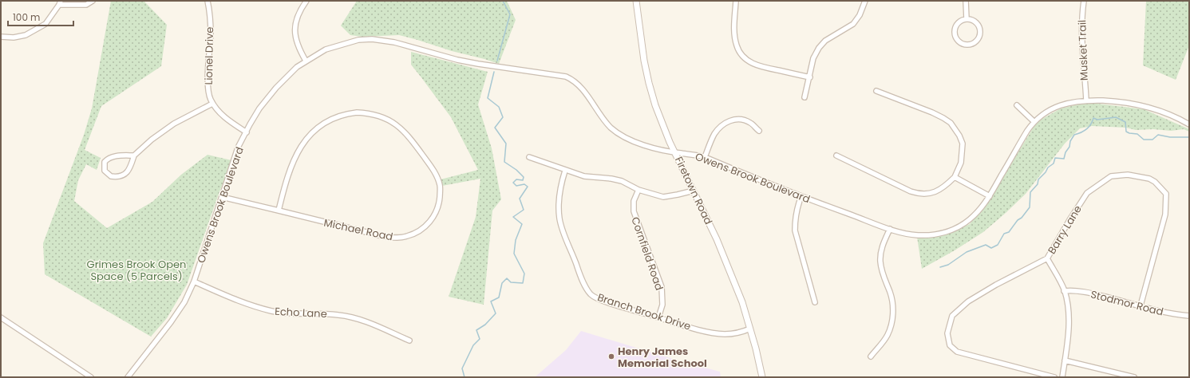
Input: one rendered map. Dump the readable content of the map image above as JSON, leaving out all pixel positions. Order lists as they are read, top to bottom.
{
  "streets": {
    "street": [
      "Musket Trail",
      "Lionel Drive",
      "Owens Brook Boulevard",
      "Firetown Road",
      "Michael Road",
      "Barry Lane",
      "Cornfield Road",
      "Stodmor Road",
      "Branch Brook Drive",
      "Echo Lane"
    ]
  },
  "crossings": [
    ["Musket Trail", "Owens Brook Boulevard"],
    ["Lionel Drive", "Owens Brook Boulevard"],
    ["Owens Brook Boulevard", "Firetown Road"],
    ["Owens Brook Boulevard", "Michael Road"],
    ["Owens Brook Boulevard", "Echo Lane"],
    ["Firetown Road", "Branch Brook Drive"],
    ["Barry Lane", "Stodmor Road"],
    ["Cornfield Road", "Branch Brook Drive"]
  ],
  "parks": ["Grimes Brook Open Space (5 Parcels)"],
  "places": ["Henry James Memorial School"],
  "scale_bar": "100 m"
}
